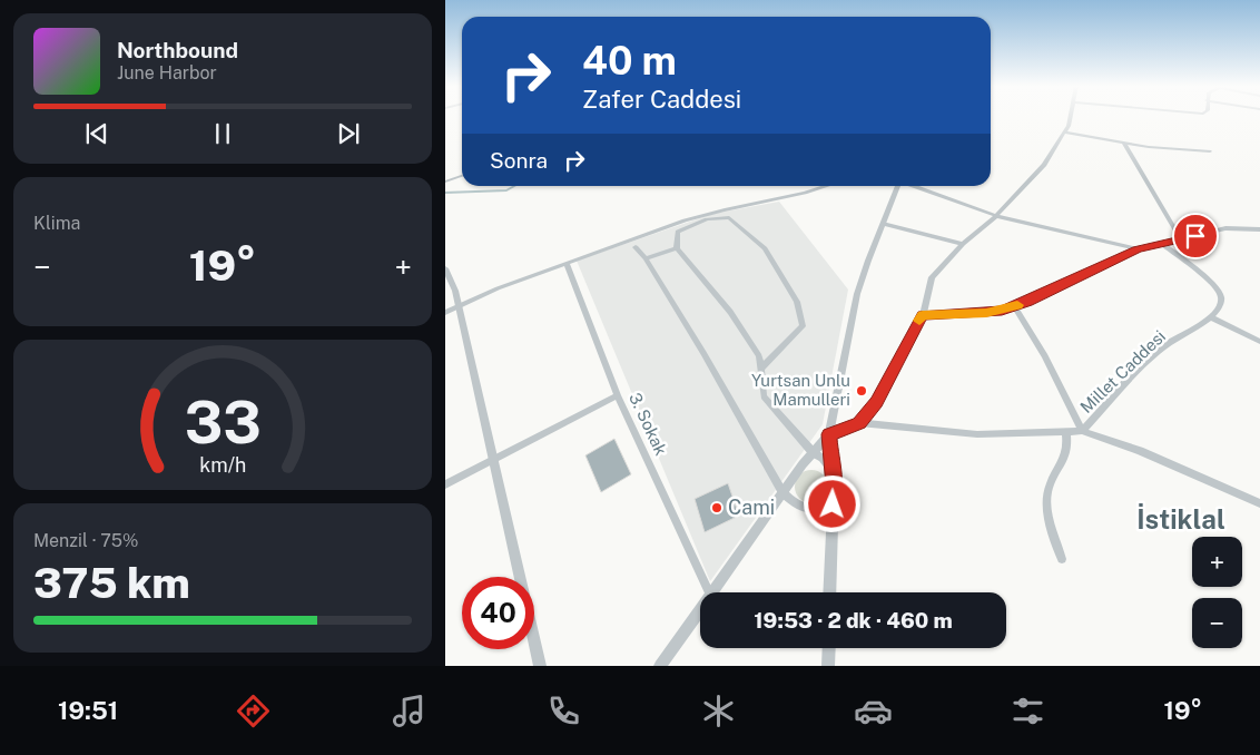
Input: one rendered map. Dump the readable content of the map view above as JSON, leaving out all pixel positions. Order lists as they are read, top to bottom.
{
  "streets": {
    "street": ["Millet Caddesi", "3. Sokak"]
  },
  "districts": ["İstiklal"],
  "places": ["Yurtsan Unlu Mamulleri", "Cami"],
  "page": {
    "turn": ["40 m", "Zafer Caddesi"],
    "song": ["Northbound", "June Harbor"],
    "then": "Sonra",
    "tile": [
      "Klima",
      ["Menzil · 75%", "375 km"]
    ],
    "heat": ["−", "19°", "+"],
    "map_buttons": ["+", "−"],
    "limit": "40",
    "trip": "19:53 · 2 dk · 460 m",
    "tabs": ["19:51", "19°"],
    "gauge": ["33", "km/h"]
  }
}
